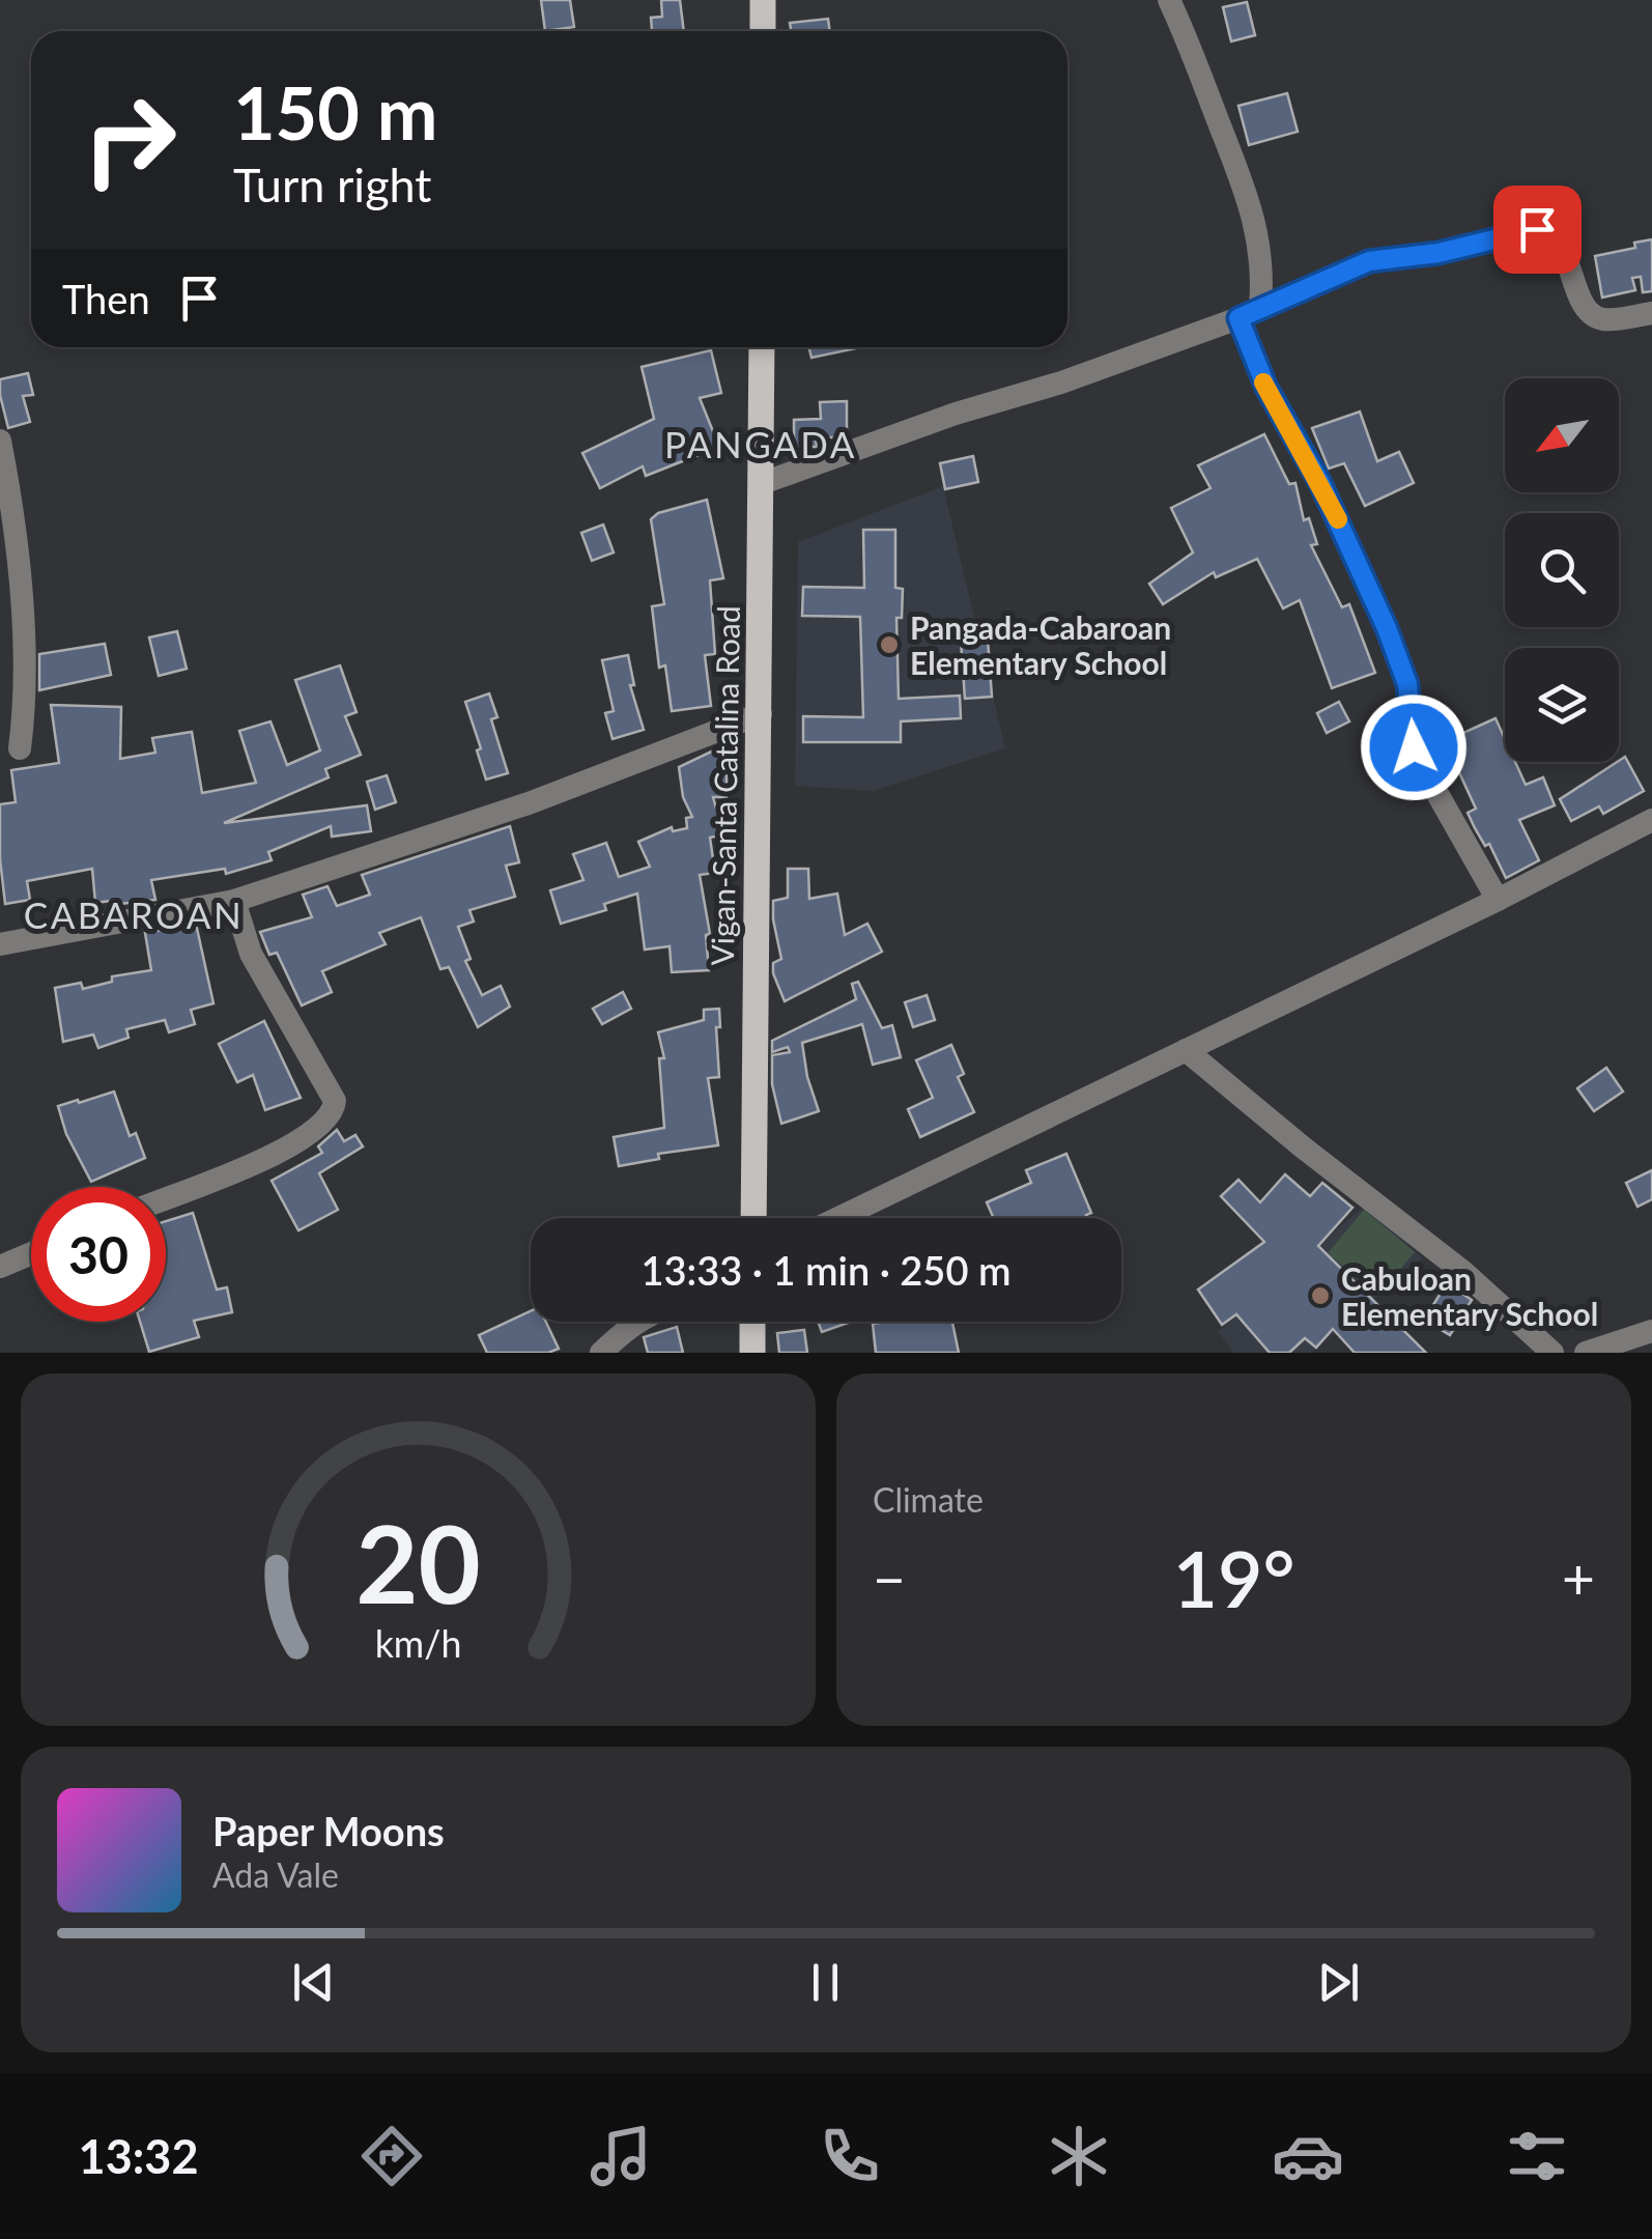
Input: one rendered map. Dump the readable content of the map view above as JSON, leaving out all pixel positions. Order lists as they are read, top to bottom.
{
  "streets": {
    "main road": ["Vigan-Santa Catalina Road"]
  },
  "districts": ["PANGADA", "CABAROAN"],
  "places": ["Pangada-Cabaroan Elementary School", "Cabuloan Elementary School"],
  "north": "bottom left",
  "page": {
    "turn": ["150 m", "Turn right"],
    "then": "Then",
    "limit": "30",
    "trip": "13:33 · 1 min · 250 m",
    "tile": "Climate",
    "heat": ["−", "19°", "+"],
    "song": ["Paper Moons", "Ada Vale"],
    "tabs": "13:32",
    "gauge": ["20", "km/h"]
  }
}
